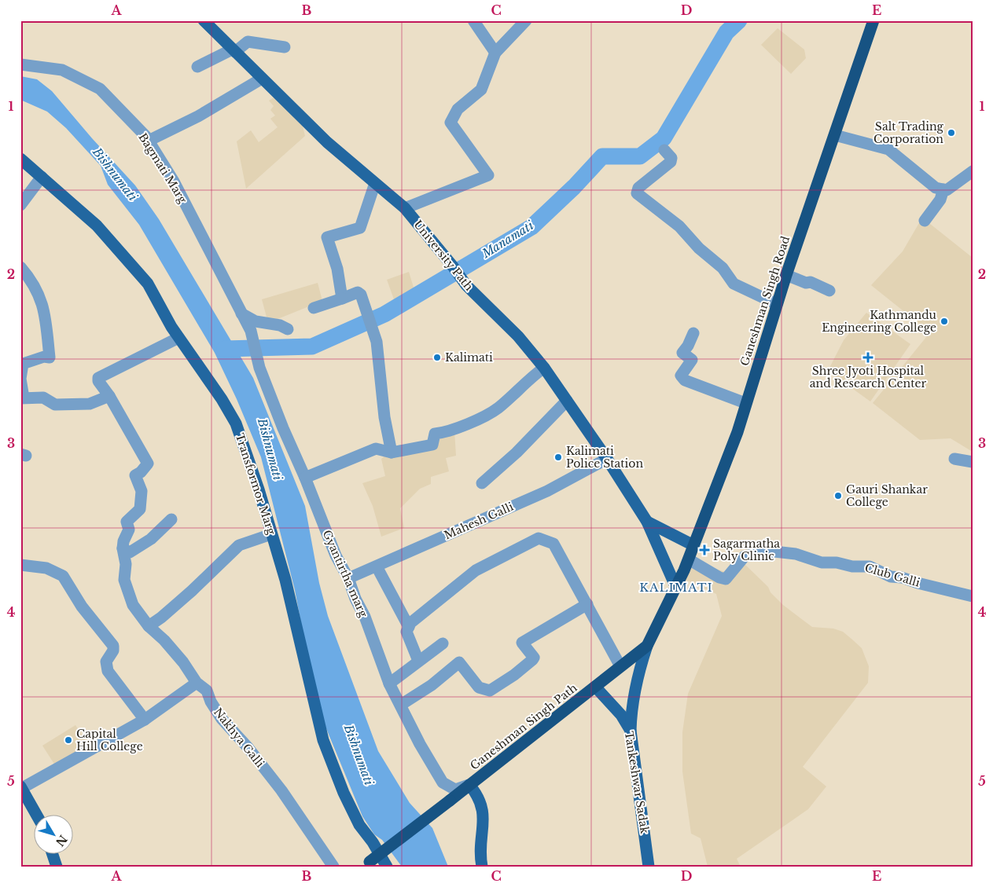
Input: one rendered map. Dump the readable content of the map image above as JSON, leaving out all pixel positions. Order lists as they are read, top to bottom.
{
  "streets": {
    "highway": ["Ganeshman Singh Road", "Ganeshman Singh Path"],
    "main road": ["University Path", "Transformor Marg", "Tankeshwar Sadak"],
    "street": [
      "Bagmati Marg",
      "Mahesh Galli",
      "Gyantirtha marg",
      "Club Galli",
      "Nakhya Galli"
    ]
  },
  "crossings": [
    ["Bagmati Marg", "Gyantirtha marg"],
    ["University Path", "Ganeshman Singh Road"],
    ["University Path", "Mahesh Galli"],
    ["University Path", "Ganeshman Singh Path"],
    ["Ganeshman Singh Road", "Club Galli"],
    ["Ganeshman Singh Road", "Ganeshman Singh Path"],
    ["Mahesh Galli", "Gyantirtha marg"],
    ["Gyantirtha marg", "Ganeshman Singh Path"],
    ["Ganeshman Singh Path", "Tankeshwar Sadak"]
  ],
  "districts": ["KALIMATI"],
  "water": ["Bishnumati", "Manamati"],
  "places": {
    "other": [
      "Salt Trading Corporation",
      "Kathmandu Engineering College",
      "Kalimati",
      "Kalimati Police Station",
      "Gauri Shankar College",
      "Capital Hill College"
    ],
    "health": ["Shree Jyoti Hospital and Research Center", "Sagarmatha Poly Clinic"]
  },
  "north": "bottom right",
  "grid": {
    "columns": [
      "A",
      "B",
      "C",
      "D",
      "E"
    ],
    "rows": [
      "1",
      "2",
      "3",
      "4",
      "5"
    ]
  }
}
